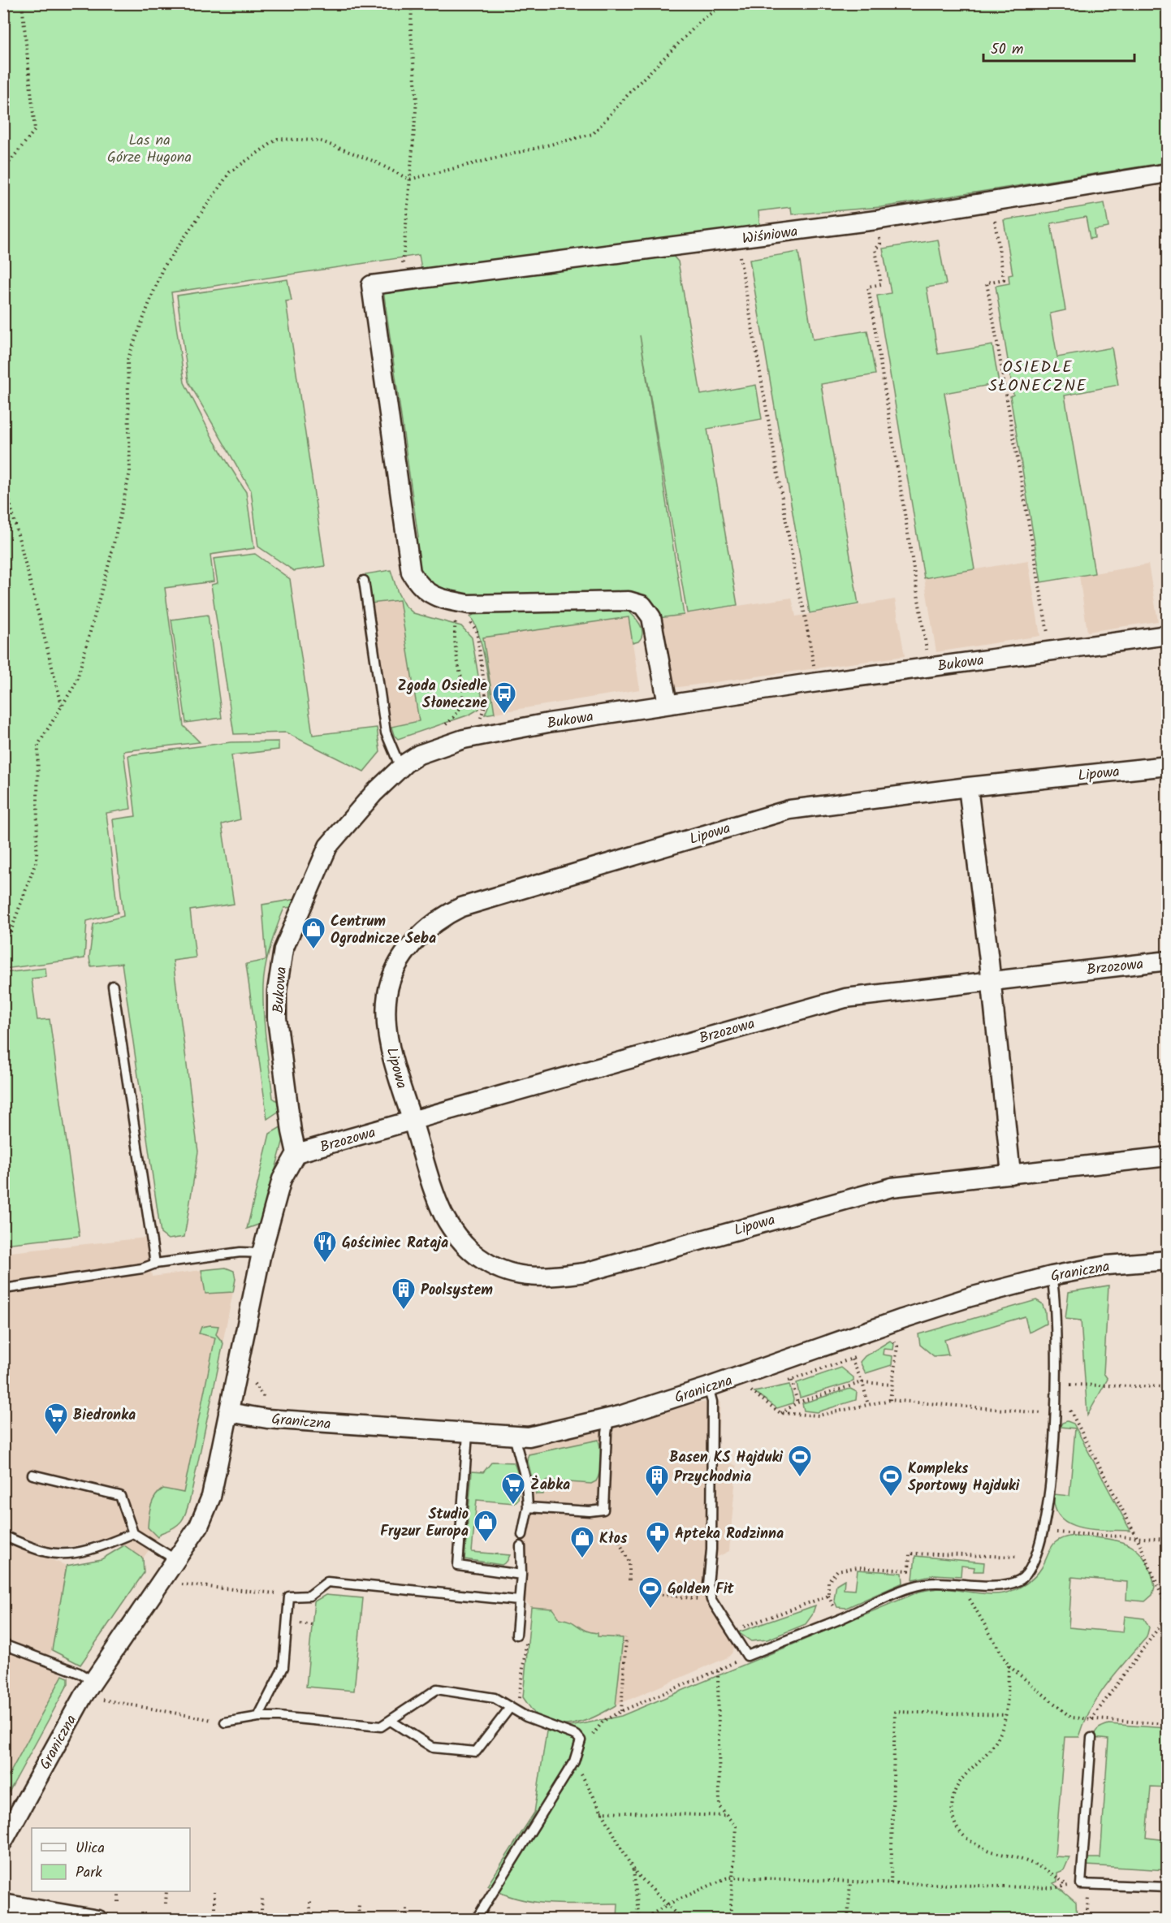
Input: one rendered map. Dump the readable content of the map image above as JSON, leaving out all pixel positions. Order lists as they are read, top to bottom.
{
  "streets": {
    "street": [
      "Wiśniowa",
      "Bukowa",
      "Lipowa",
      "Brzozowa",
      "Graniczna"
    ]
  },
  "crossings": [
    ["Wiśniowa", "Bukowa"],
    ["Bukowa", "Brzozowa"],
    ["Bukowa", "Graniczna"],
    ["Lipowa", "Brzozowa"],
    ["Brzozowa", "Graniczna"]
  ],
  "districts": ["OSIEDLE SŁONECZNE"],
  "parks": ["Las na Górze Hugona"],
  "places": {
    "bus stop": ["Zgoda Osiedle Słoneczne"],
    "shop": ["Centrum Ogrodnicze Seba", "Studio Fryzur Europa", "Kłos"],
    "restaurant": ["Gościniec Rataja"],
    "building": ["Poolsystem", "Przychodnia"],
    "supermarket": ["Biedronka", "Żabka"],
    "sports": ["Basen KS Hajduki", "Kompleks Sportowy Hajduki", "Golden Fit"],
    "pharmacy": ["Apteka Rodzinna"]
  },
  "legend": ["Ulica", "Park"],
  "scale_bar": "50 m"
}
